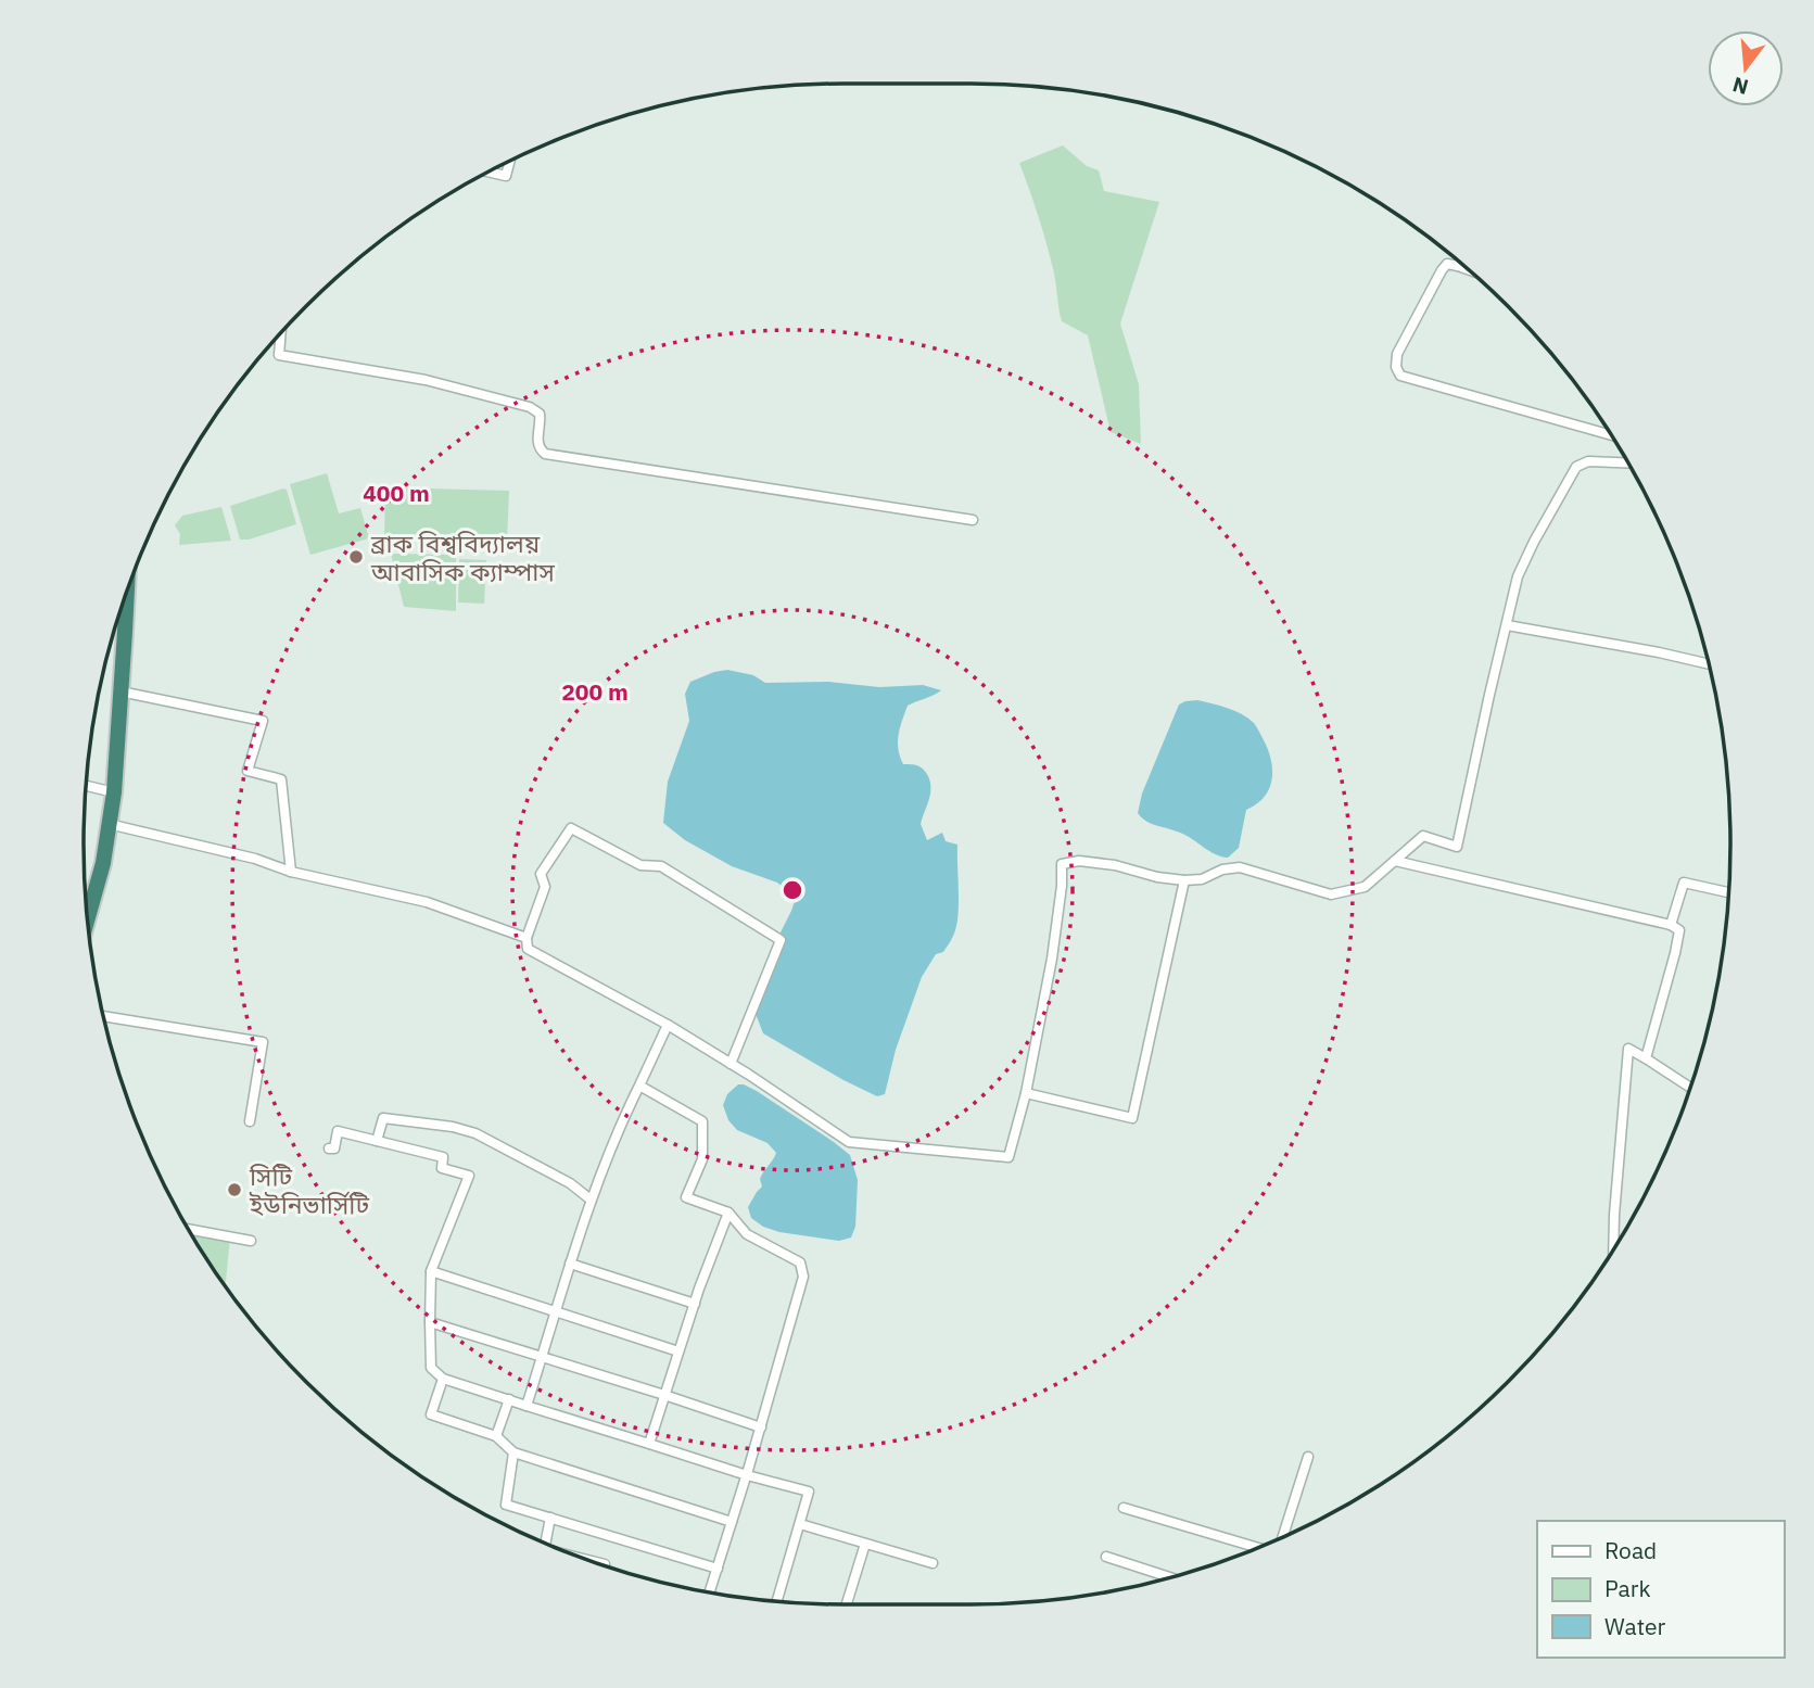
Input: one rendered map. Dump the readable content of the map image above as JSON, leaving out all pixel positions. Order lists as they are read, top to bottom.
{
  "places": ["ব্রাক বিশ্ববিদ্যালয় আবাসিক ক্যাম্পাস", "সিটি ইউনিভার্সিটি"],
  "legend": ["Road", "Park", "Water"],
  "north": "bottom",
  "rings": ["400 m", "200 m"]
}
